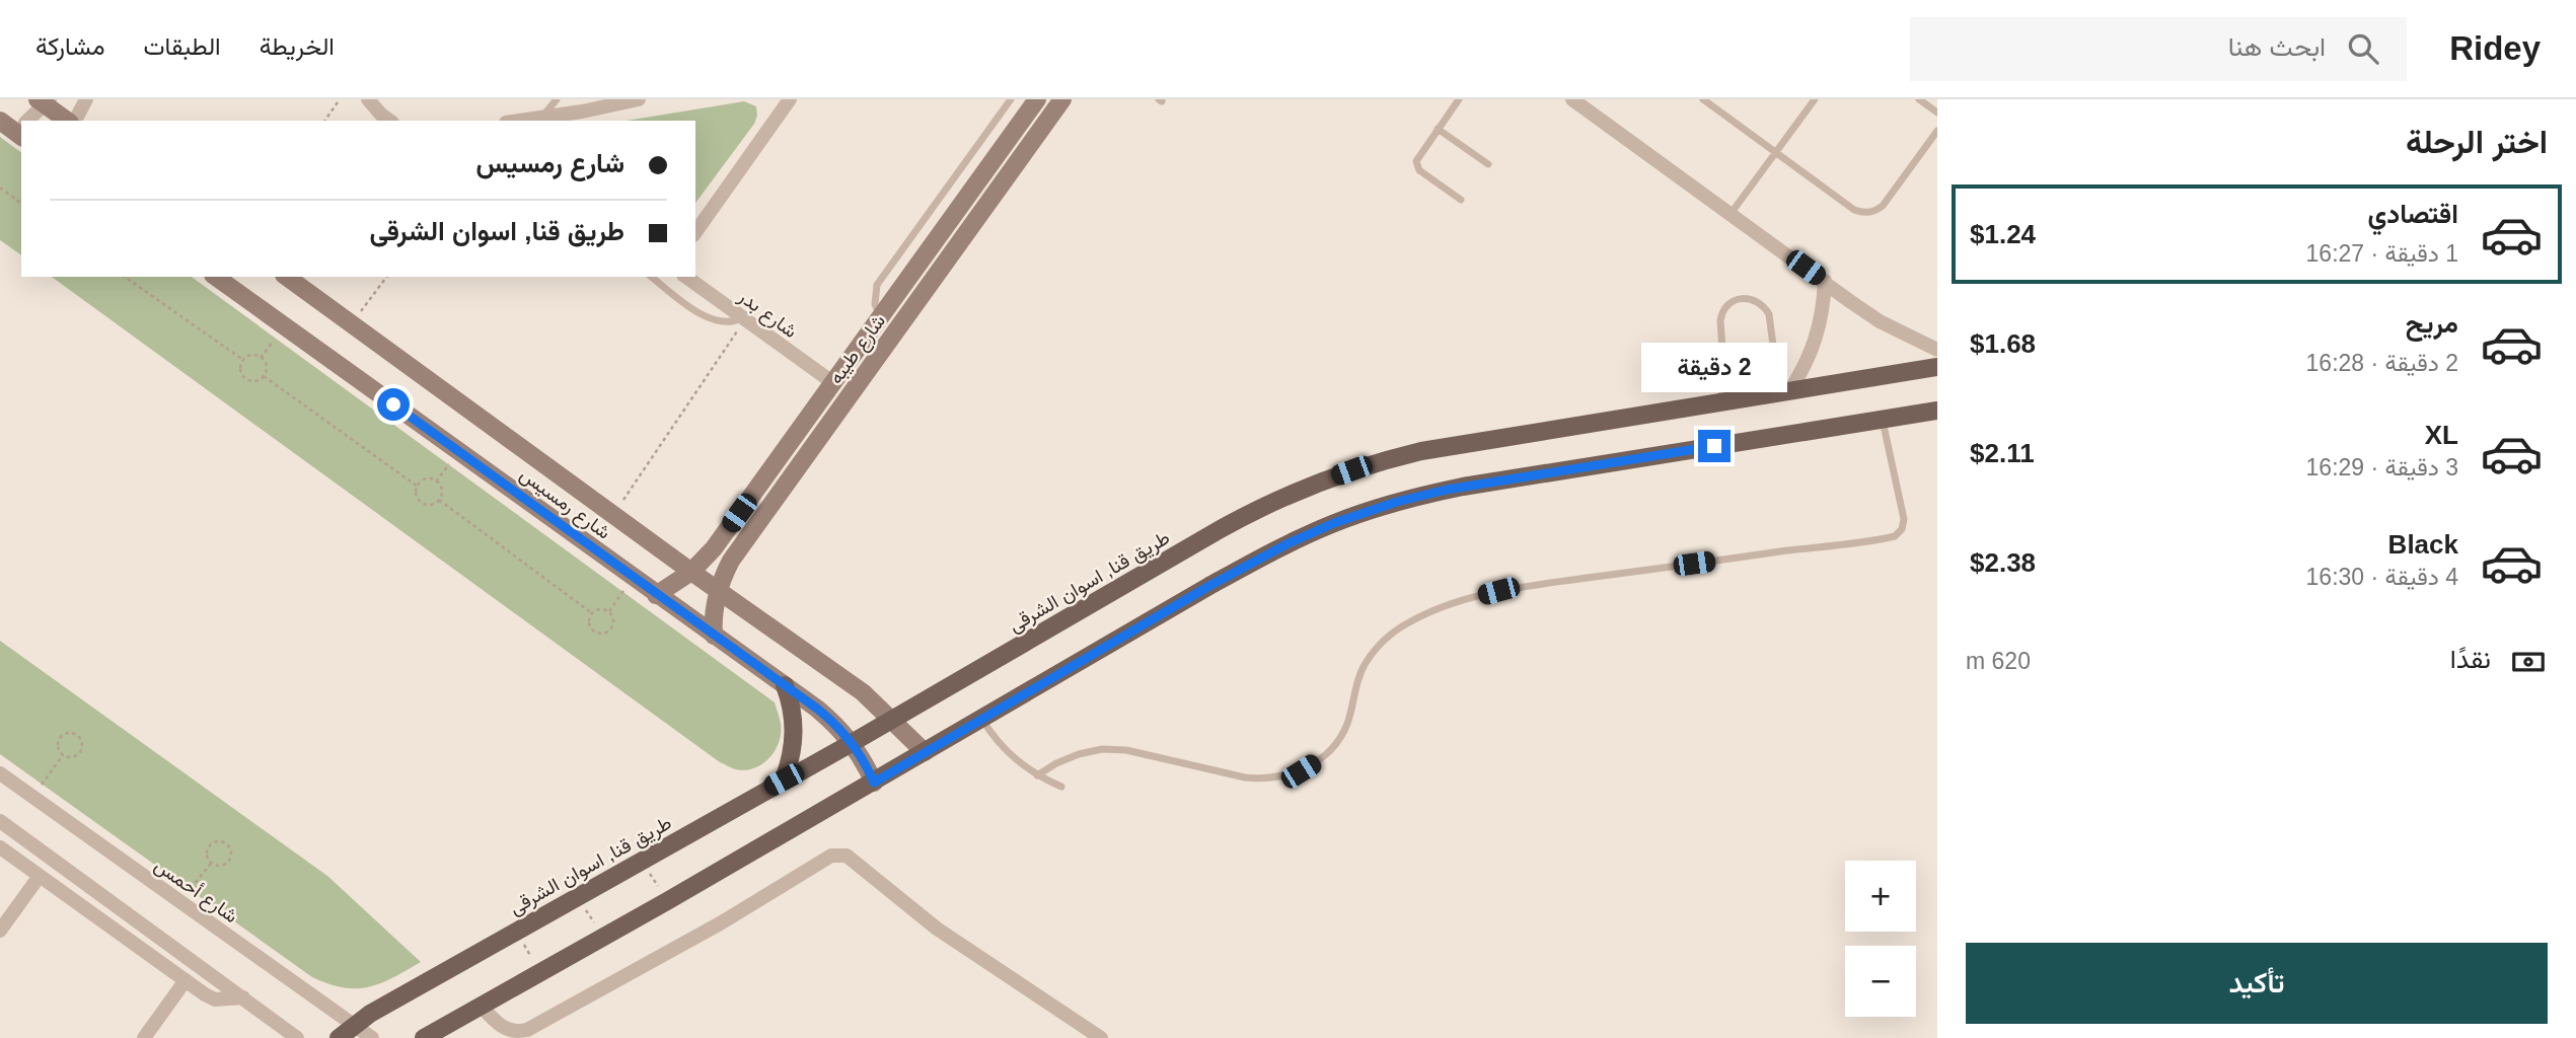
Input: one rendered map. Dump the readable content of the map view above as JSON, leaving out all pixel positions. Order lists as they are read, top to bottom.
{
  "streets": {
    "main road": ["شارع طيبه", "شارع رمسيس", "طريق قنا, اسوان الشرقى"],
    "street": ["شارع بدر", "شارع أحمس"]
  },
  "crossings": [
    ["شارع بدر", "شارع طيبه"],
    ["شارع طيبه", "شارع رمسيس"],
    ["شارع رمسيس", "طريق قنا, اسوان الشرقى"],
    ["طريق قنا, اسوان الشرقى", "شارع أحمس"]
  ],
  "page": {
    "header": "Ridey",
    "search": "ابحث هنا",
    "nav": ["الخريطة", "الطبقات", "مشاركة"],
    "heading": "اختر الرحلة",
    "banner": ["شارع رمسيس", "طريق قنا, اسوان الشرقى"],
    "list": [
      {
        "name": "اقتصادي",
        "note": "1 دقيقة · 16:27",
        "value": "$1.24"
      },
      {
        "name": "مريح",
        "note": "2 دقيقة · 16:28",
        "value": "$1.68"
      },
      {
        "name": "XL",
        "note": "3 دقيقة · 16:29",
        "value": "$2.11"
      },
      {
        "name": "Black",
        "note": "4 دقيقة · 16:30",
        "value": "$2.38"
      }
    ],
    "bubble": "2 دقيقة",
    "pay": ["نقدًا", "620 m"],
    "map_buttons": ["+", "−"],
    "buttons": "تأكيد"
  }
}
